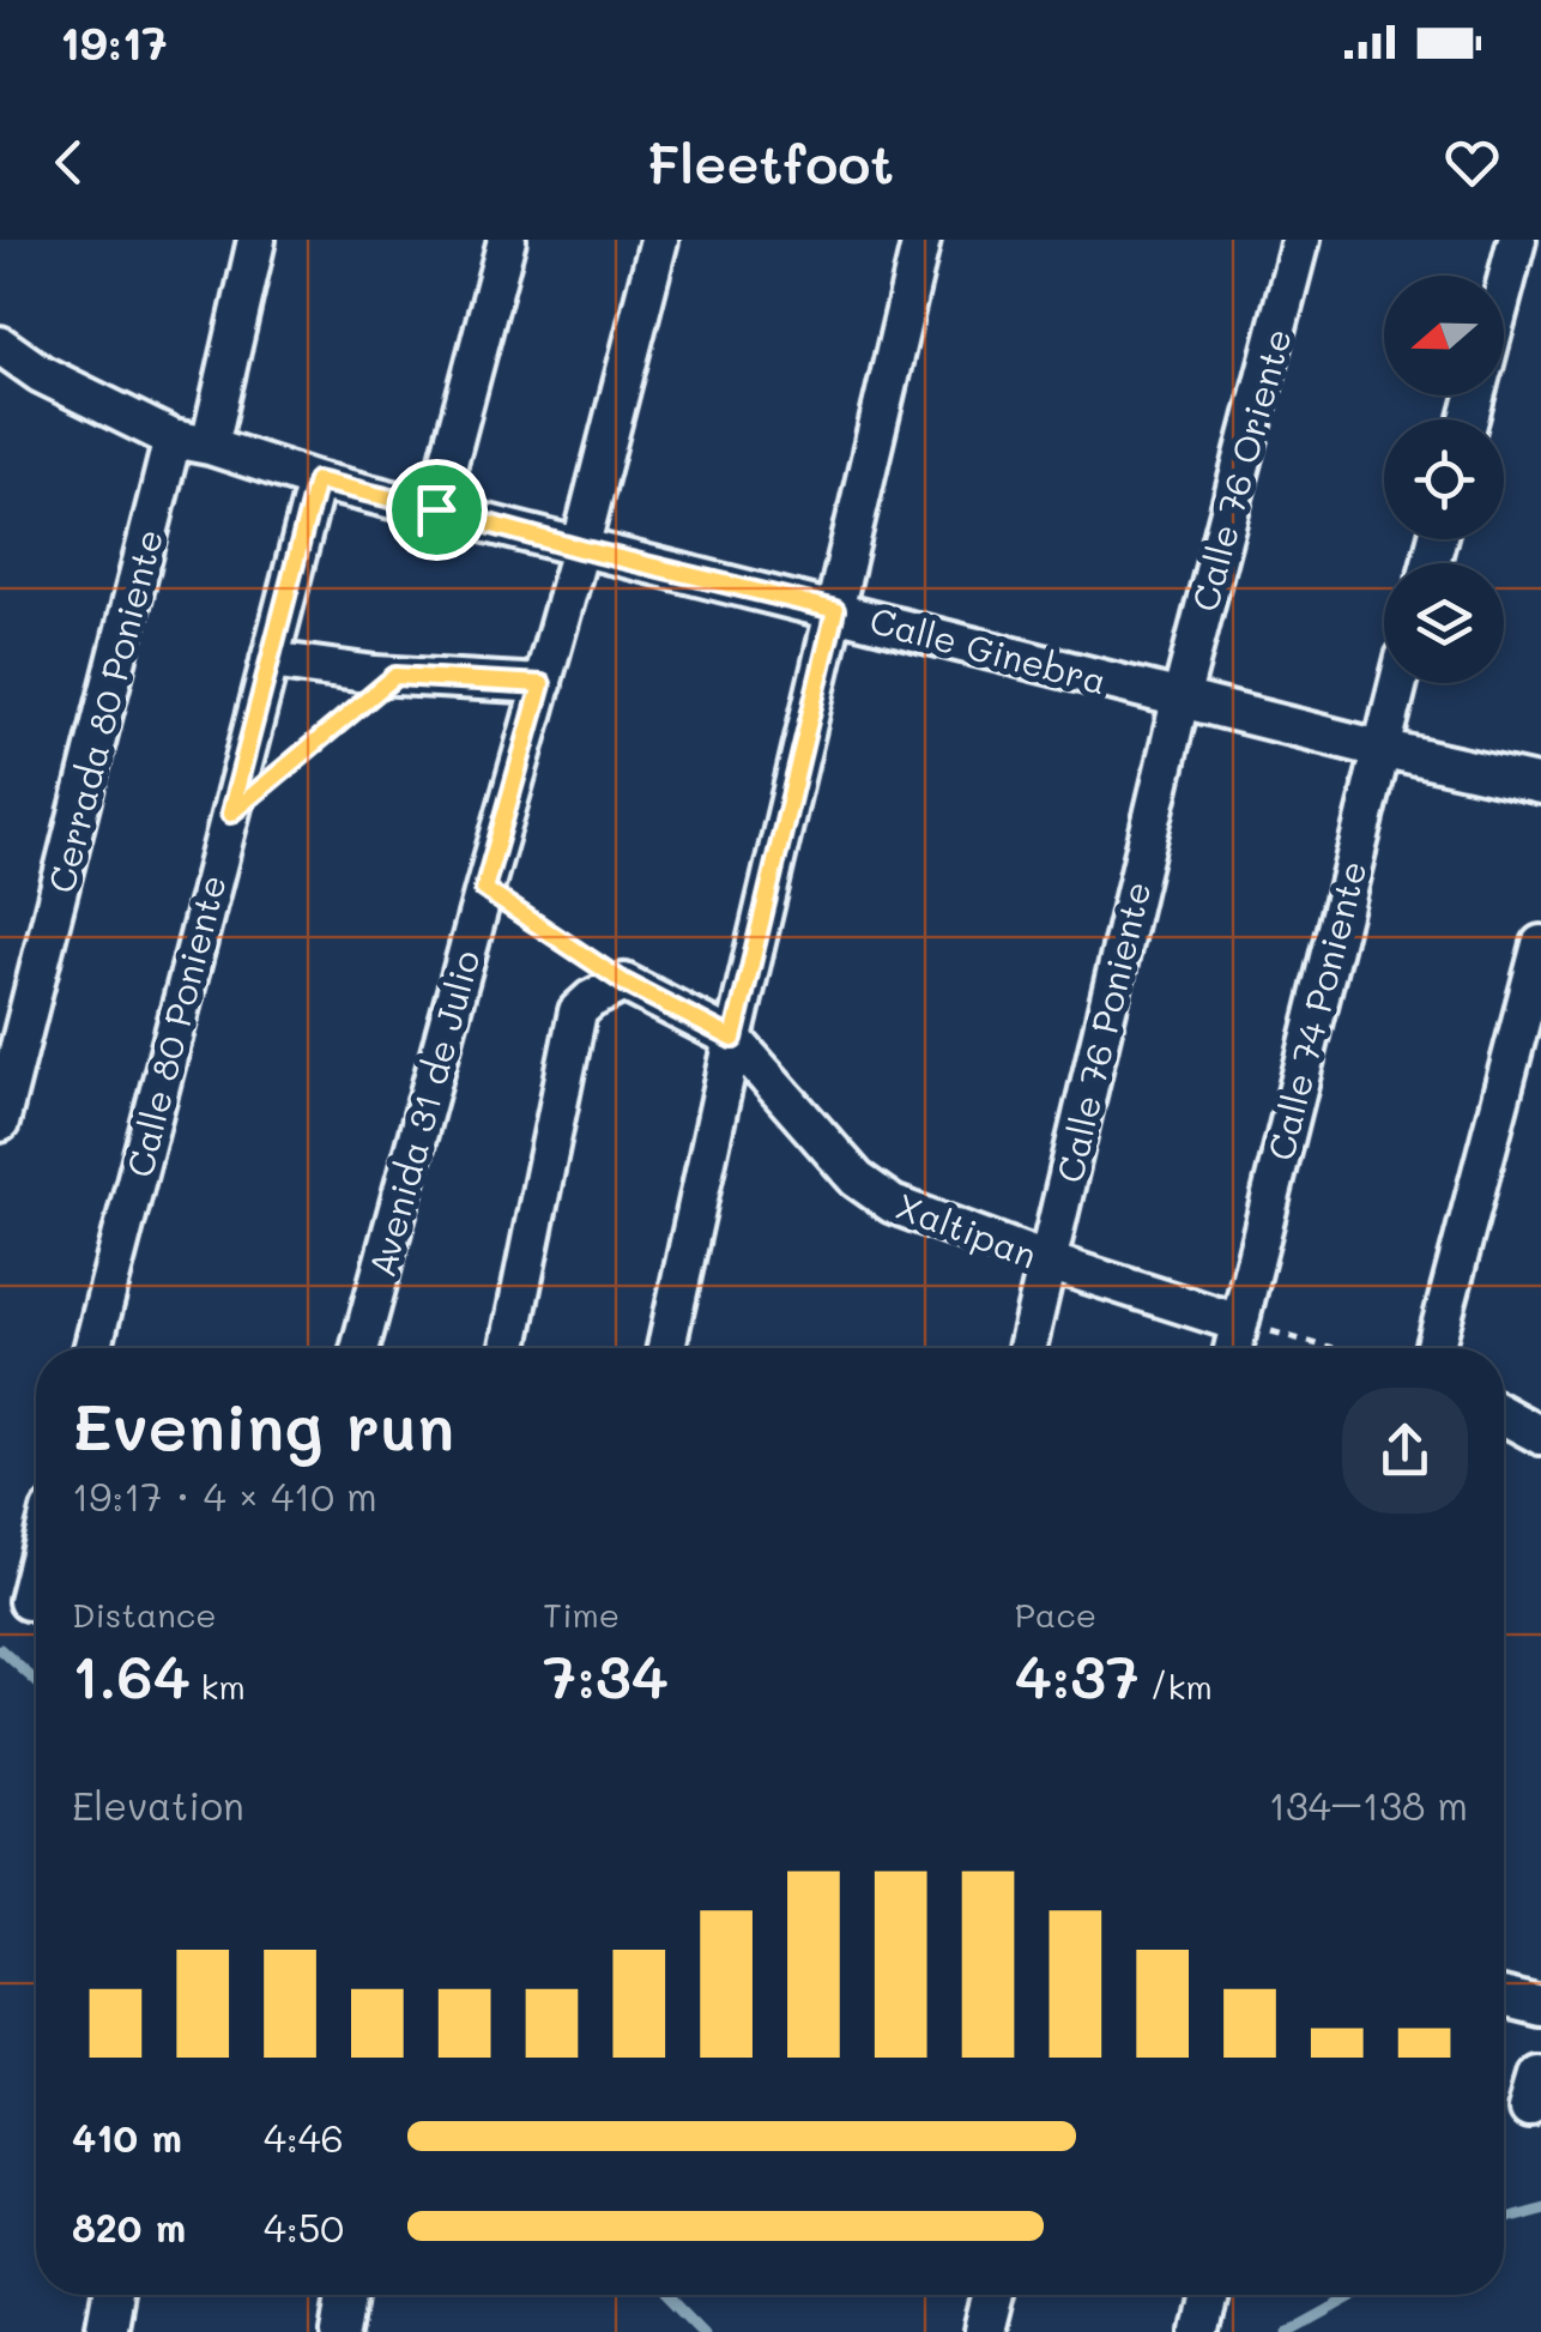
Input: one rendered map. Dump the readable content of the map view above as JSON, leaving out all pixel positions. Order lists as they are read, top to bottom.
{
  "streets": {
    "street": [
      "Calle 76 Oriente",
      "Calle Ginebra",
      "Cerrada 80 Poniente",
      "Calle 74 Poniente",
      "Calle 80 Poniente",
      "Calle 76 Poniente",
      "Avenida 31 de Julio",
      "Xaltipan"
    ]
  },
  "crossings": [
    ["Calle 76 Oriente", "Calle Ginebra"],
    ["Calle 76 Oriente", "Calle 76 Poniente"],
    ["Calle Ginebra", "Cerrada 80 Poniente"],
    ["Calle Ginebra", "Calle 74 Poniente"],
    ["Calle Ginebra", "Calle 80 Poniente"],
    ["Calle Ginebra", "Calle 76 Poniente"],
    ["Calle Ginebra", "Avenida 31 de Julio"],
    ["Calle 74 Poniente", "Xaltipan"],
    ["Calle 76 Poniente", "Xaltipan"]
  ],
  "north": "left",
  "page": {
    "status": "19:17",
    "header": "Fleetfoot",
    "heading": ["Evening run", "19:17 · 4 × 410 m"],
    "stats": [
      ["Distance", "1.64 km"],
      ["Time", "7:34"],
      ["Pace", "4:37 /km"]
    ],
    "chart": ["Elevation", "134–138 m"],
    "list": [
      {
        "name": "410 m",
        "note": "4:46"
      },
      {
        "name": "820 m",
        "note": "4:50"
      }
    ]
  }
}
